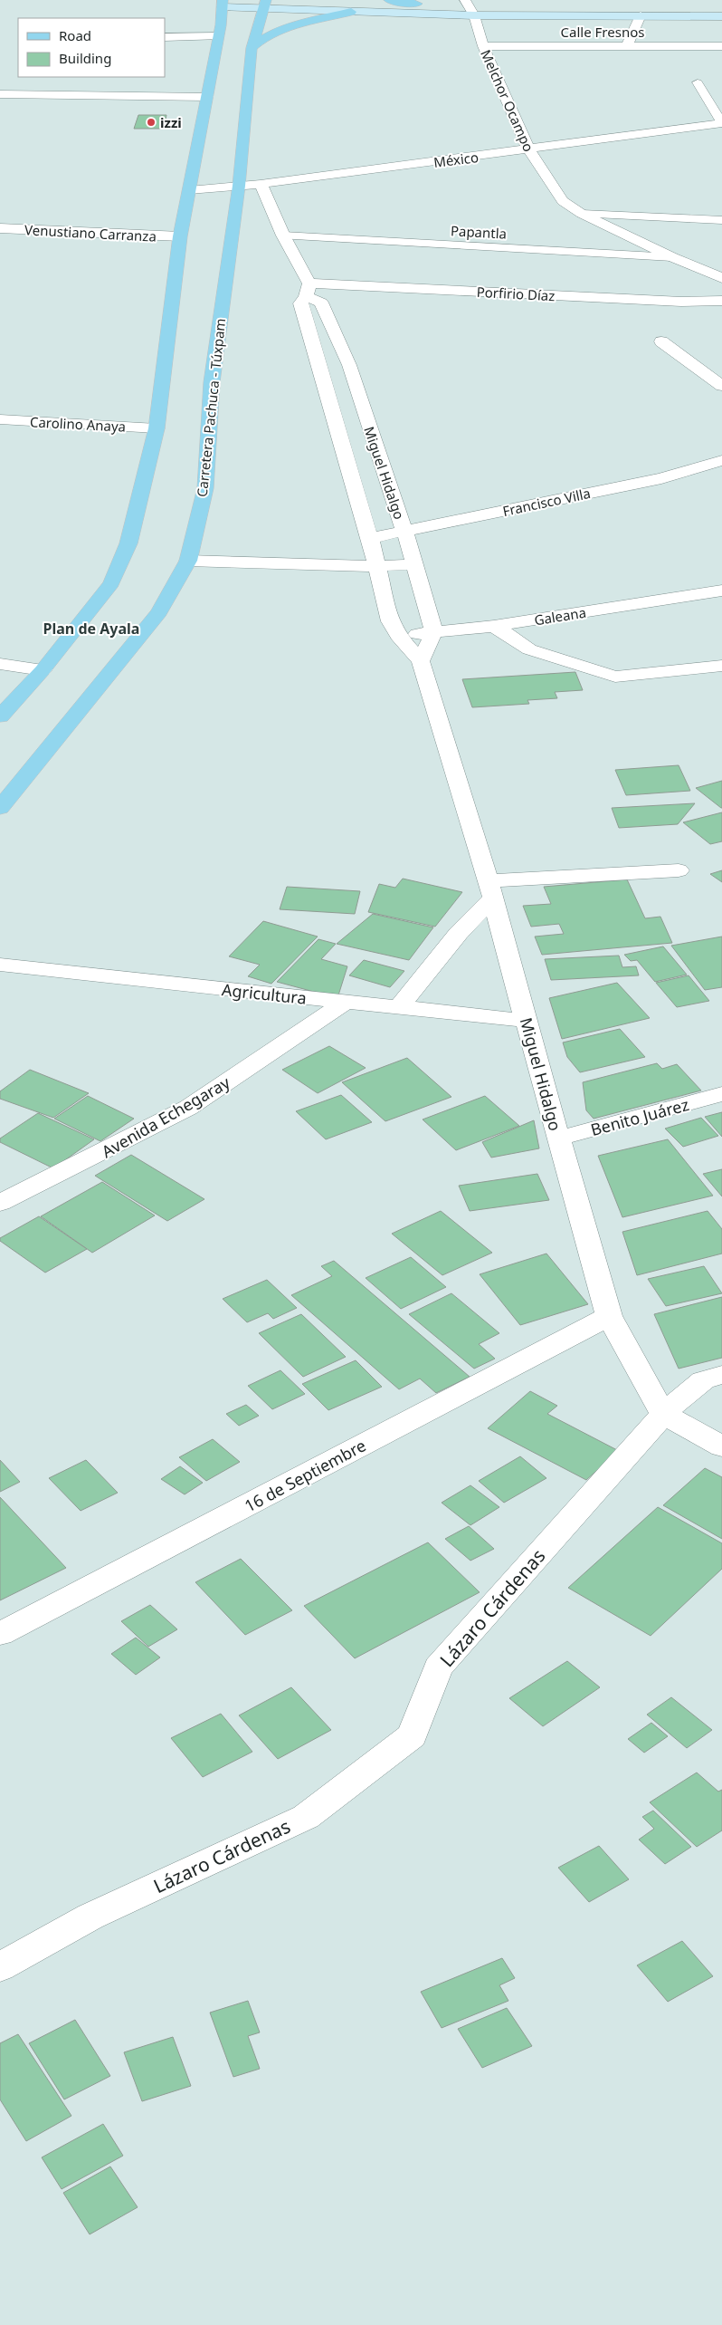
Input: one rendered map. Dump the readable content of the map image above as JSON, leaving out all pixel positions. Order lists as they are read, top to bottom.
{
  "streets": {
    "main road": ["Carretera Pachuca - Túxpam"],
    "street": [
      "Calle Fresnos",
      "Melchor Ocampo",
      "México",
      "Venustiano Carranza",
      "Porfirio Díaz",
      "Carolino Anaya",
      "Miguel Hidalgo",
      "Francisco Villa",
      "Galeana",
      "Agricultura",
      "Avenida Echegaray",
      "Benito Juárez",
      "16 de Septiembre",
      "Lázaro Cárdenas"
    ],
    "lane": ["Papantla"]
  },
  "crossings": [
    ["Calle Fresnos", "Melchor Ocampo"],
    ["Melchor Ocampo", "México"],
    ["Melchor Ocampo", "Papantla"],
    ["México", "Carretera Pachuca - Túxpam"],
    ["México", "Miguel Hidalgo"],
    ["Papantla", "Miguel Hidalgo"],
    ["Porfirio Díaz", "Miguel Hidalgo"],
    ["Miguel Hidalgo", "Francisco Villa"],
    ["Miguel Hidalgo", "Galeana"],
    ["Miguel Hidalgo", "Agricultura"],
    ["Miguel Hidalgo", "Benito Juárez"],
    ["Miguel Hidalgo", "16 de Septiembre"],
    ["Miguel Hidalgo", "Lázaro Cárdenas"],
    ["Agricultura", "Avenida Echegaray"]
  ],
  "districts": ["Plan de Ayala"],
  "places": ["izzi"],
  "legend": ["Road", "Building"]
}
